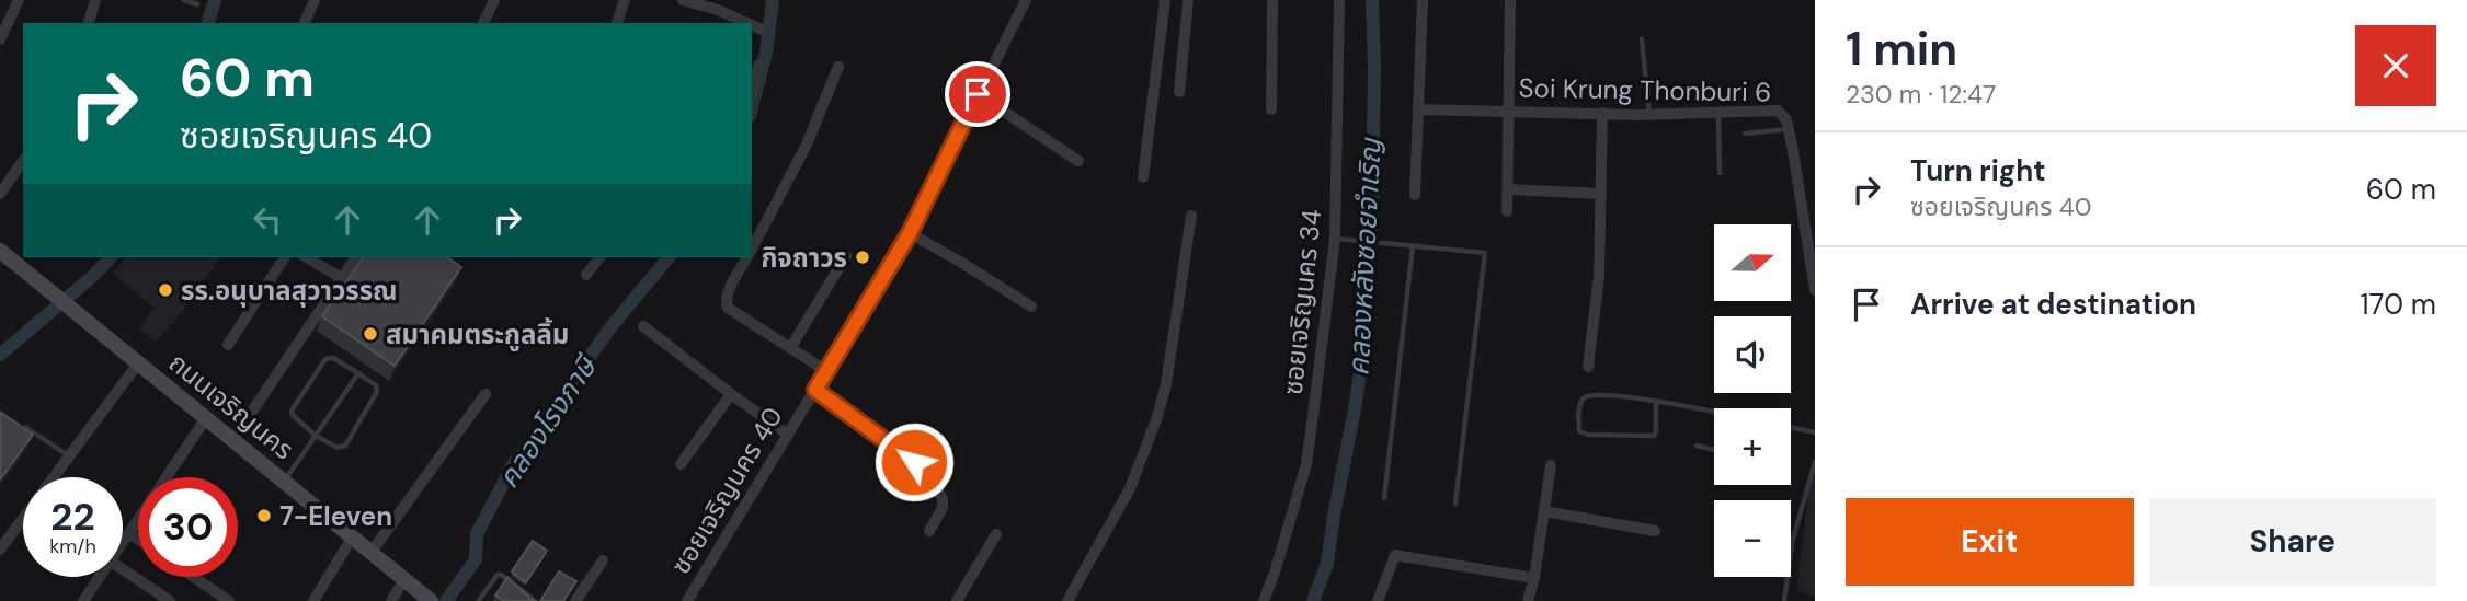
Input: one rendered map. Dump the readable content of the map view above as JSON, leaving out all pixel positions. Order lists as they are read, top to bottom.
{
  "streets": {
    "main road": ["ถนนเจริญนคร"],
    "street": ["Soi Krung Thonburi 6", "ซอยเจริญนคร 34", "ซอยเจริญนคร 40"]
  },
  "water": ["คลองหลังซอยจำเริญ", "คลองโรงภาษี"],
  "places": [
    "กิจถาวร",
    "รร.อนุบาลสุวาวรรณ",
    "สมาคมตระกูลลิ้ม",
    "7-Eleven"
  ],
  "north": "right",
  "page": {
    "heading": ["1 min", "230 m · 12:47"],
    "turn": ["60 m", "ซอยเจริญนคร 40"],
    "list": [
      {
        "name": "Turn right",
        "note": "ซอยเจริญนคร 40",
        "value": "60 m"
      },
      {
        "name": "Arrive at destination",
        "value": "170 m"
      }
    ],
    "map_buttons": ["+", "−"],
    "speed": "22 km/h",
    "limit": "30",
    "buttons": ["Exit", "Share"]
  }
}
